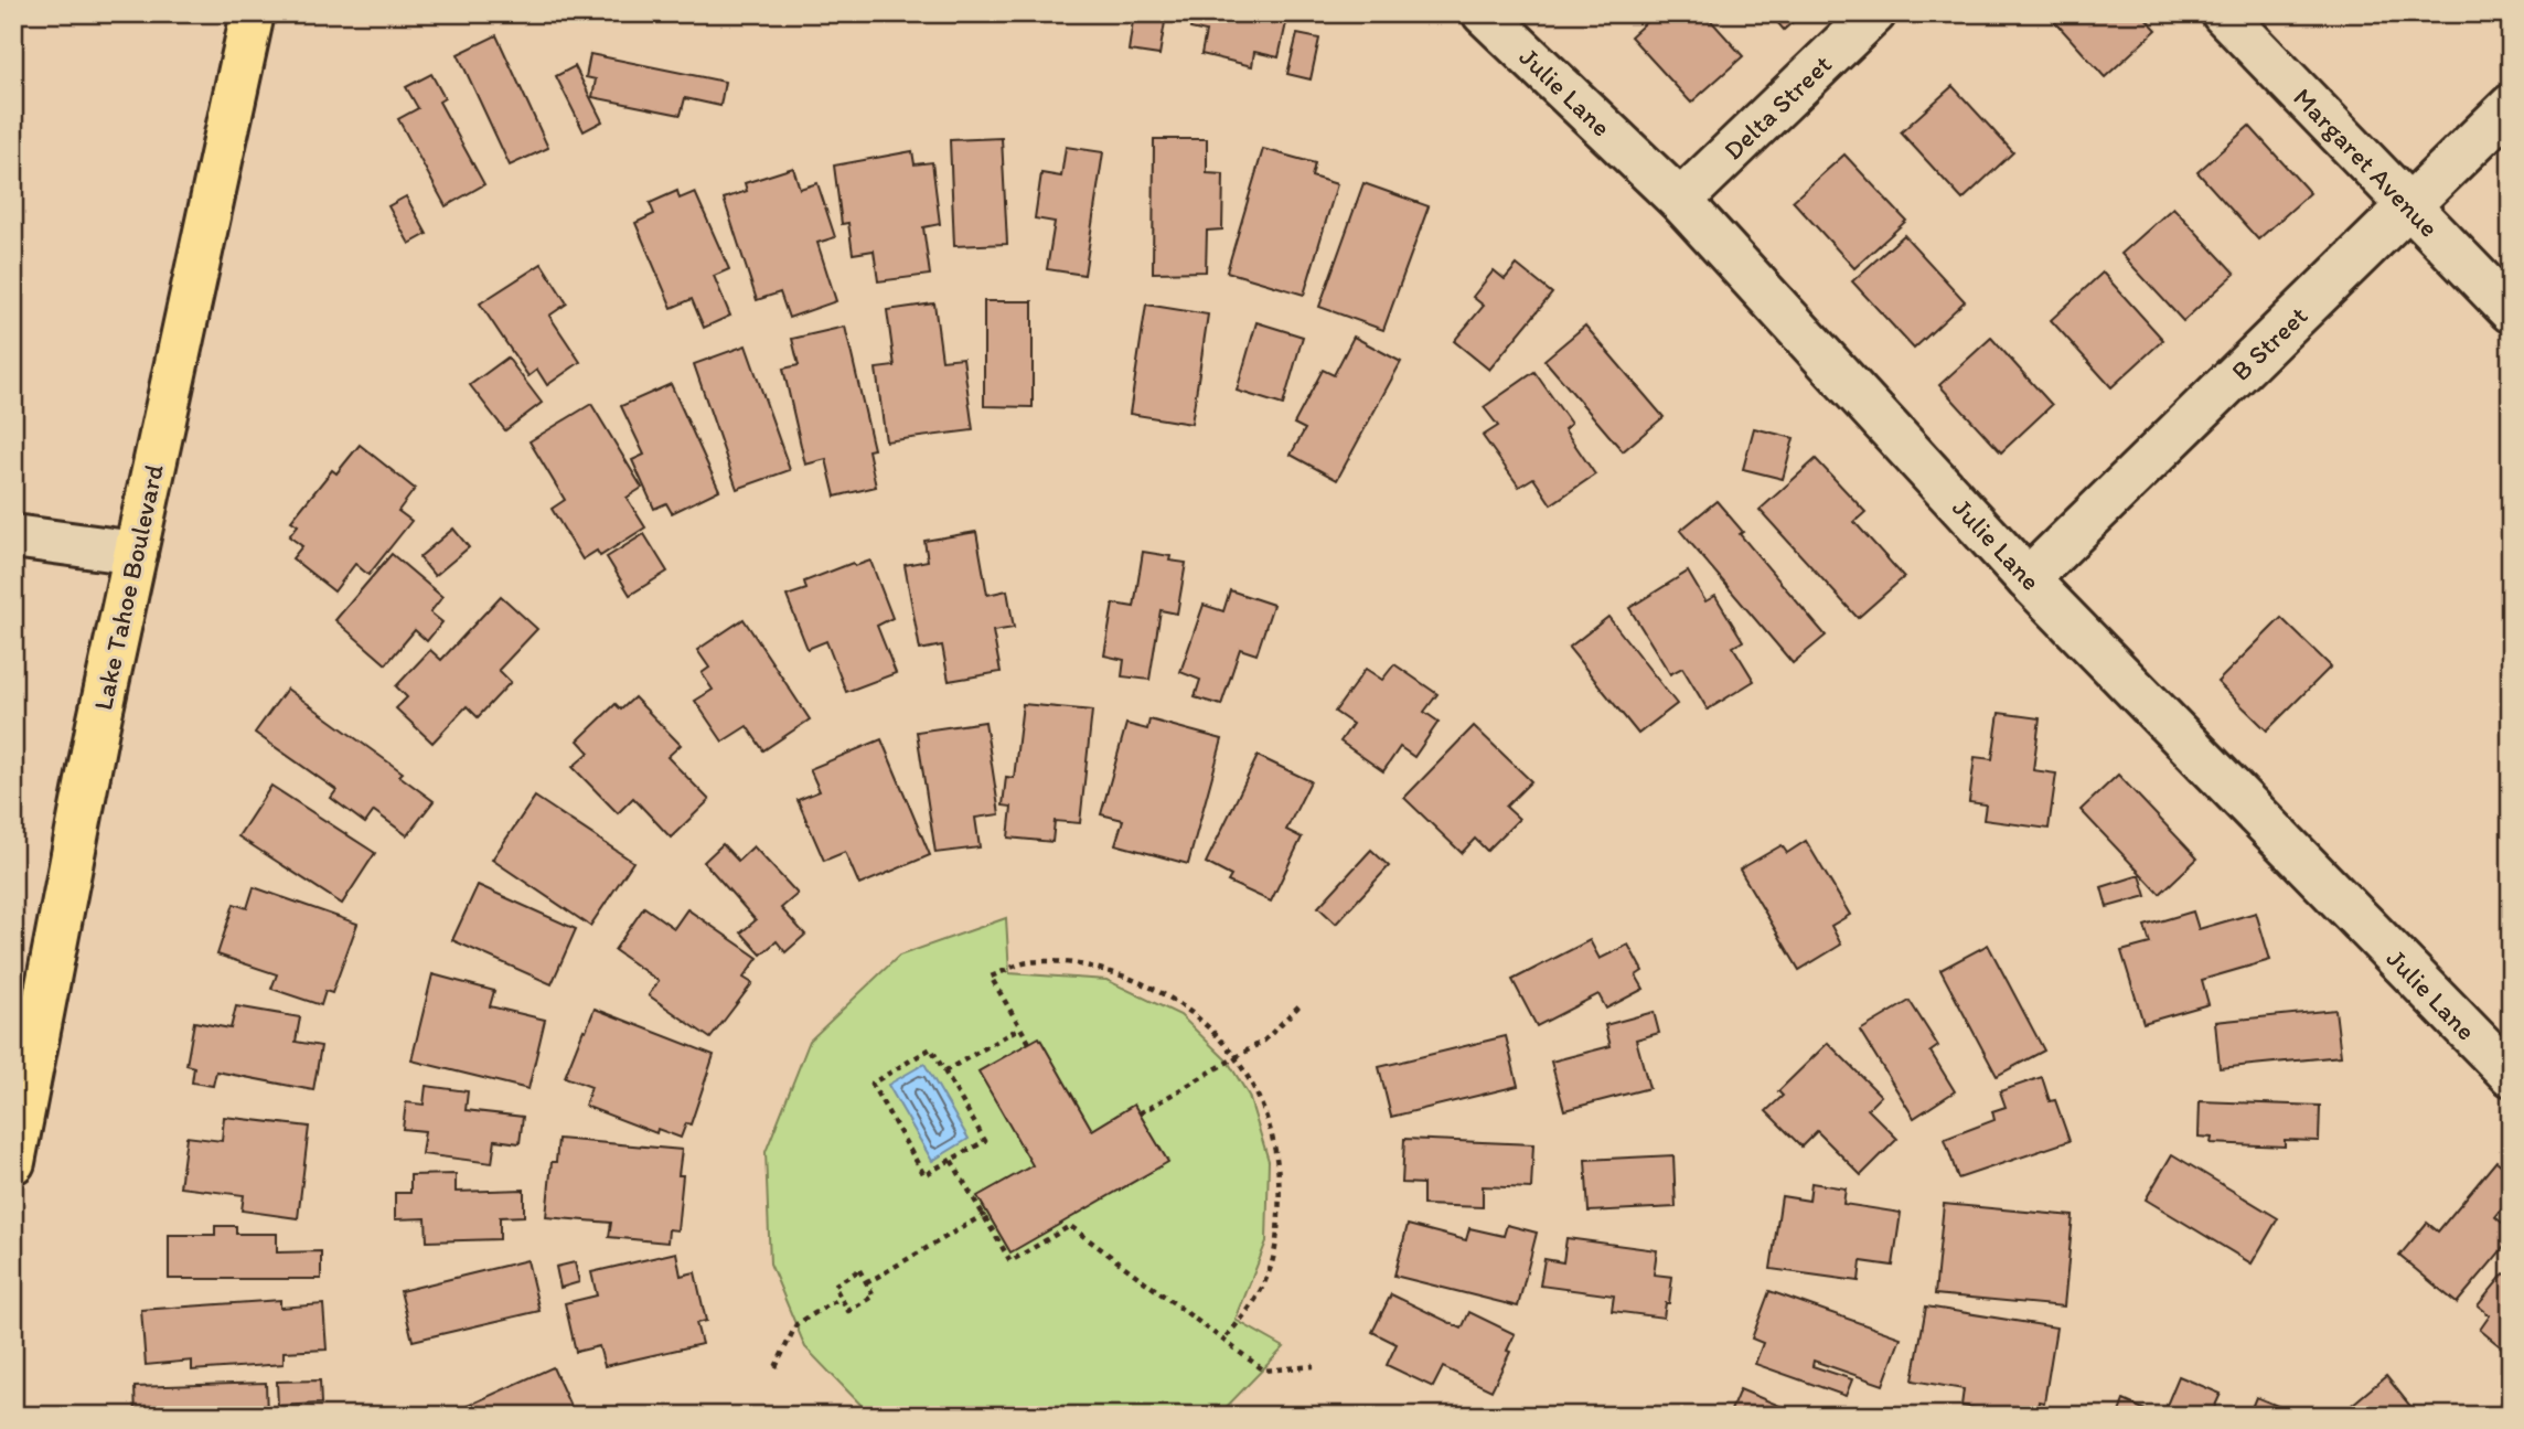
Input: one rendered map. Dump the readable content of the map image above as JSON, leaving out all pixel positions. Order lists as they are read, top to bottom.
{
  "streets": {
    "main road": ["Lake Tahoe Boulevard"],
    "street": [
      "Julie Lane",
      "Delta Street",
      "Margaret Avenue",
      "B Street"
    ]
  },
  "crossings": [
    ["Julie Lane", "Delta Street"],
    ["Julie Lane", "B Street"],
    ["Margaret Avenue", "B Street"]
  ]
}
